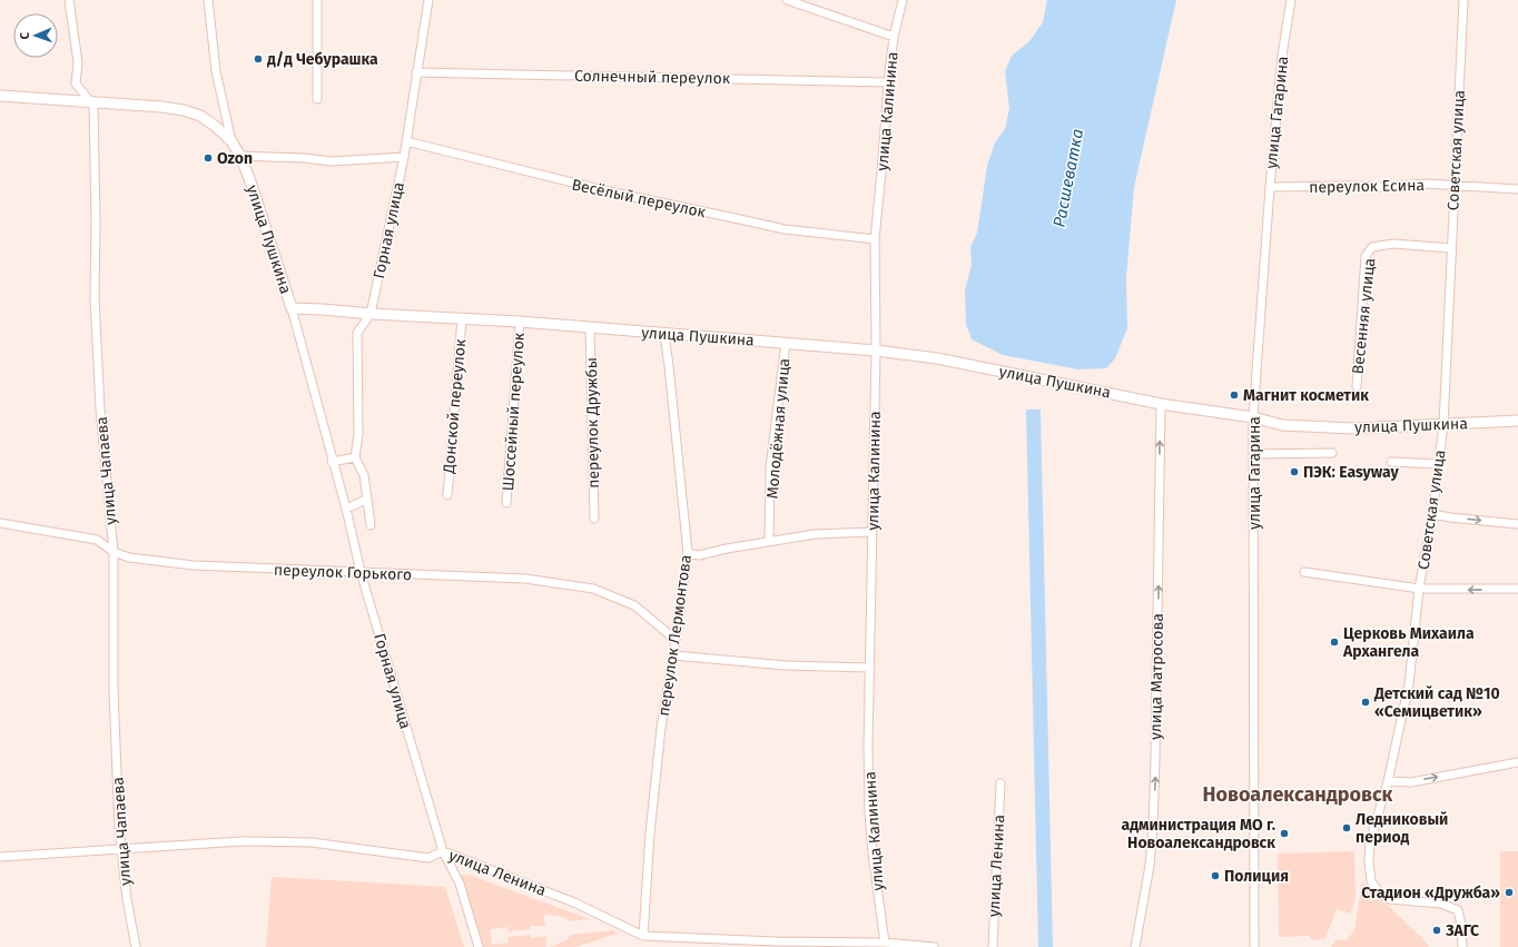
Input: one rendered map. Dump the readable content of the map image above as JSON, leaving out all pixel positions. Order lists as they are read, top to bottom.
{
  "streets": {
    "main road": ["улица Пушкина"],
    "street": [
      "Солнечный переулок",
      "улица Калинина",
      "улица Гагарина",
      "Советская улица",
      "переулок Есина",
      "Весёлый переулок",
      "Горная улица",
      "Весенняя улица",
      "Донской переулок",
      "Шоссейный переулок",
      "переулок Дружбы",
      "Молодёжная улица",
      "улица Чапаева",
      "переулок Горького",
      "переулок Лермонтова",
      "улица Матросова",
      "улица Ленина"
    ]
  },
  "crossings": [
    ["Солнечный переулок", "улица Калинина"],
    ["Солнечный переулок", "Горная улица"],
    ["улица Калинина", "Весёлый переулок"],
    ["улица Калинина", "улица Пушкина"],
    ["улица Калинина", "улица Ленина"],
    ["улица Гагарина", "переулок Есина"],
    ["улица Гагарина", "улица Пушкина"],
    ["Советская улица", "переулок Есина"],
    ["Советская улица", "улица Пушкина"],
    ["Советская улица", "Весенняя улица"],
    ["Весёлый переулок", "Горная улица"],
    ["Горная улица", "улица Пушкина"],
    ["Горная улица", "переулок Горького"],
    ["Горная улица", "улица Ленина"],
    ["улица Пушкина", "Донской переулок"],
    ["улица Пушкина", "Шоссейный переулок"],
    ["улица Пушкина", "переулок Дружбы"],
    ["улица Пушкина", "Молодёжная улица"],
    ["улица Пушкина", "улица Чапаева"],
    ["улица Пушкина", "переулок Лермонтова"],
    ["улица Пушкина", "улица Матросова"],
    ["улица Чапаева", "переулок Горького"],
    ["улица Чапаева", "улица Ленина"],
    ["переулок Горького", "переулок Лермонтова"],
    ["переулок Лермонтова", "улица Ленина"]
  ],
  "one_way": ["улица Матросова"],
  "districts": ["Новоалександровск"],
  "water": ["Расшеватка"],
  "places": [
    "д/д Чебурашка",
    "Ozon",
    "Магнит косметик",
    "ПЭК: Easyway",
    "Церковь Михаила Архангела",
    "Детский сад №10 «Семицветик»",
    "Ледниковый период",
    "администрация МО г. Новоалександровск",
    "Полиция",
    "Стадион «Дружба»",
    "ЗАГС"
  ],
  "north": "left"
}
